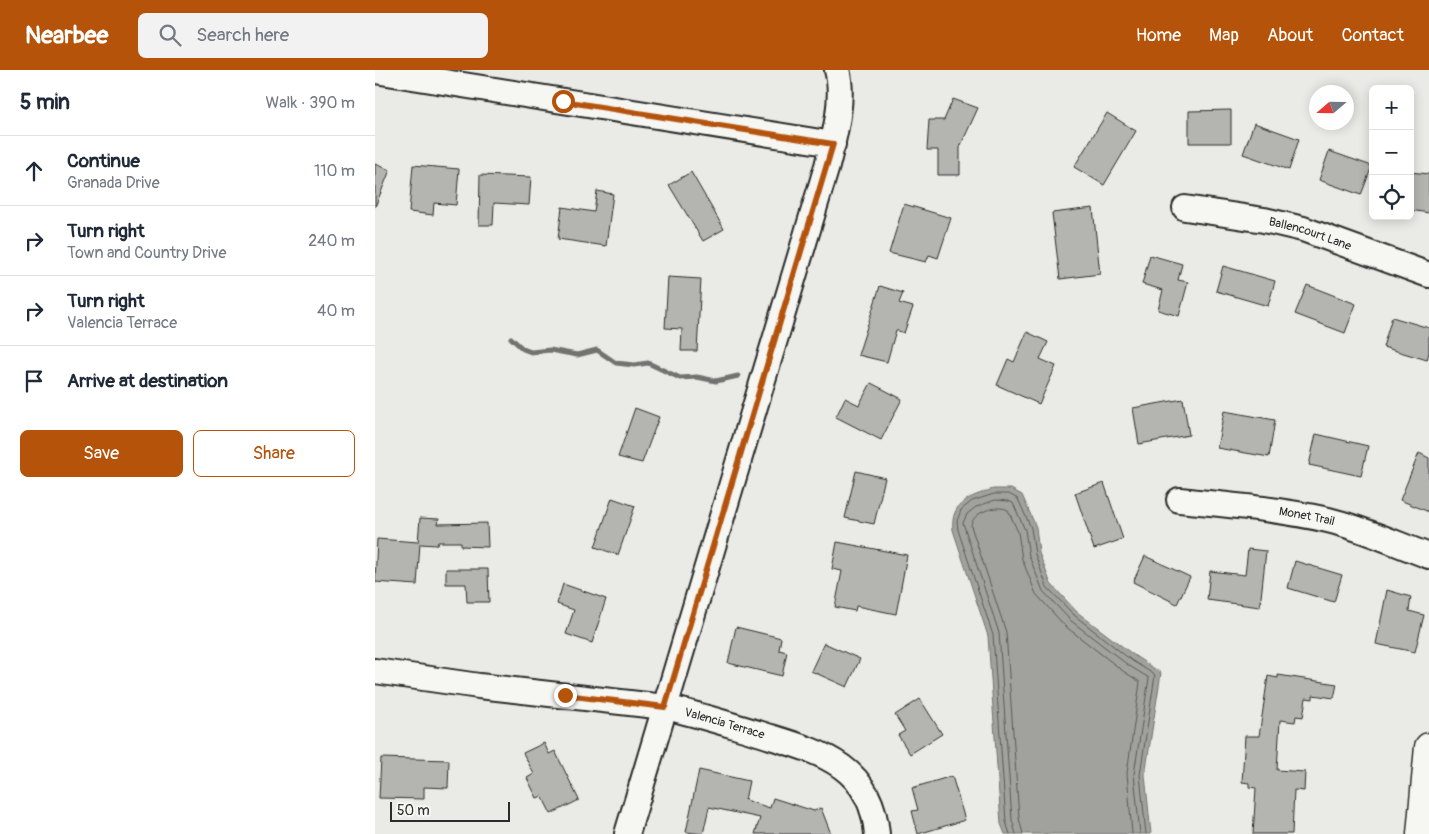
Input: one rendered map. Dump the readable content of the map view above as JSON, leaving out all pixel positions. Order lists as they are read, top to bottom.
{
  "streets": {
    "street": ["Ballencourt Lane", "Monet Trail", "Valencia Terrace"]
  },
  "scale_bar": "50 m",
  "north": "left",
  "page": {
    "header": "Nearbee",
    "search": "Search here",
    "nav": [
      "Home",
      "Map",
      "About",
      "Contact"
    ],
    "heading": ["5 min", "Walk · 390 m"],
    "map_buttons": ["+", "−"],
    "list": [
      ["Continue", "Granada Drive", "110 m"],
      ["Turn right", "Town and Country Drive", "240 m"],
      ["Turn right", "Valencia Terrace", "40 m"],
      "Arrive at destination"
    ],
    "buttons": ["Save", "Share"],
    "scale": "50 m"
  }
}
